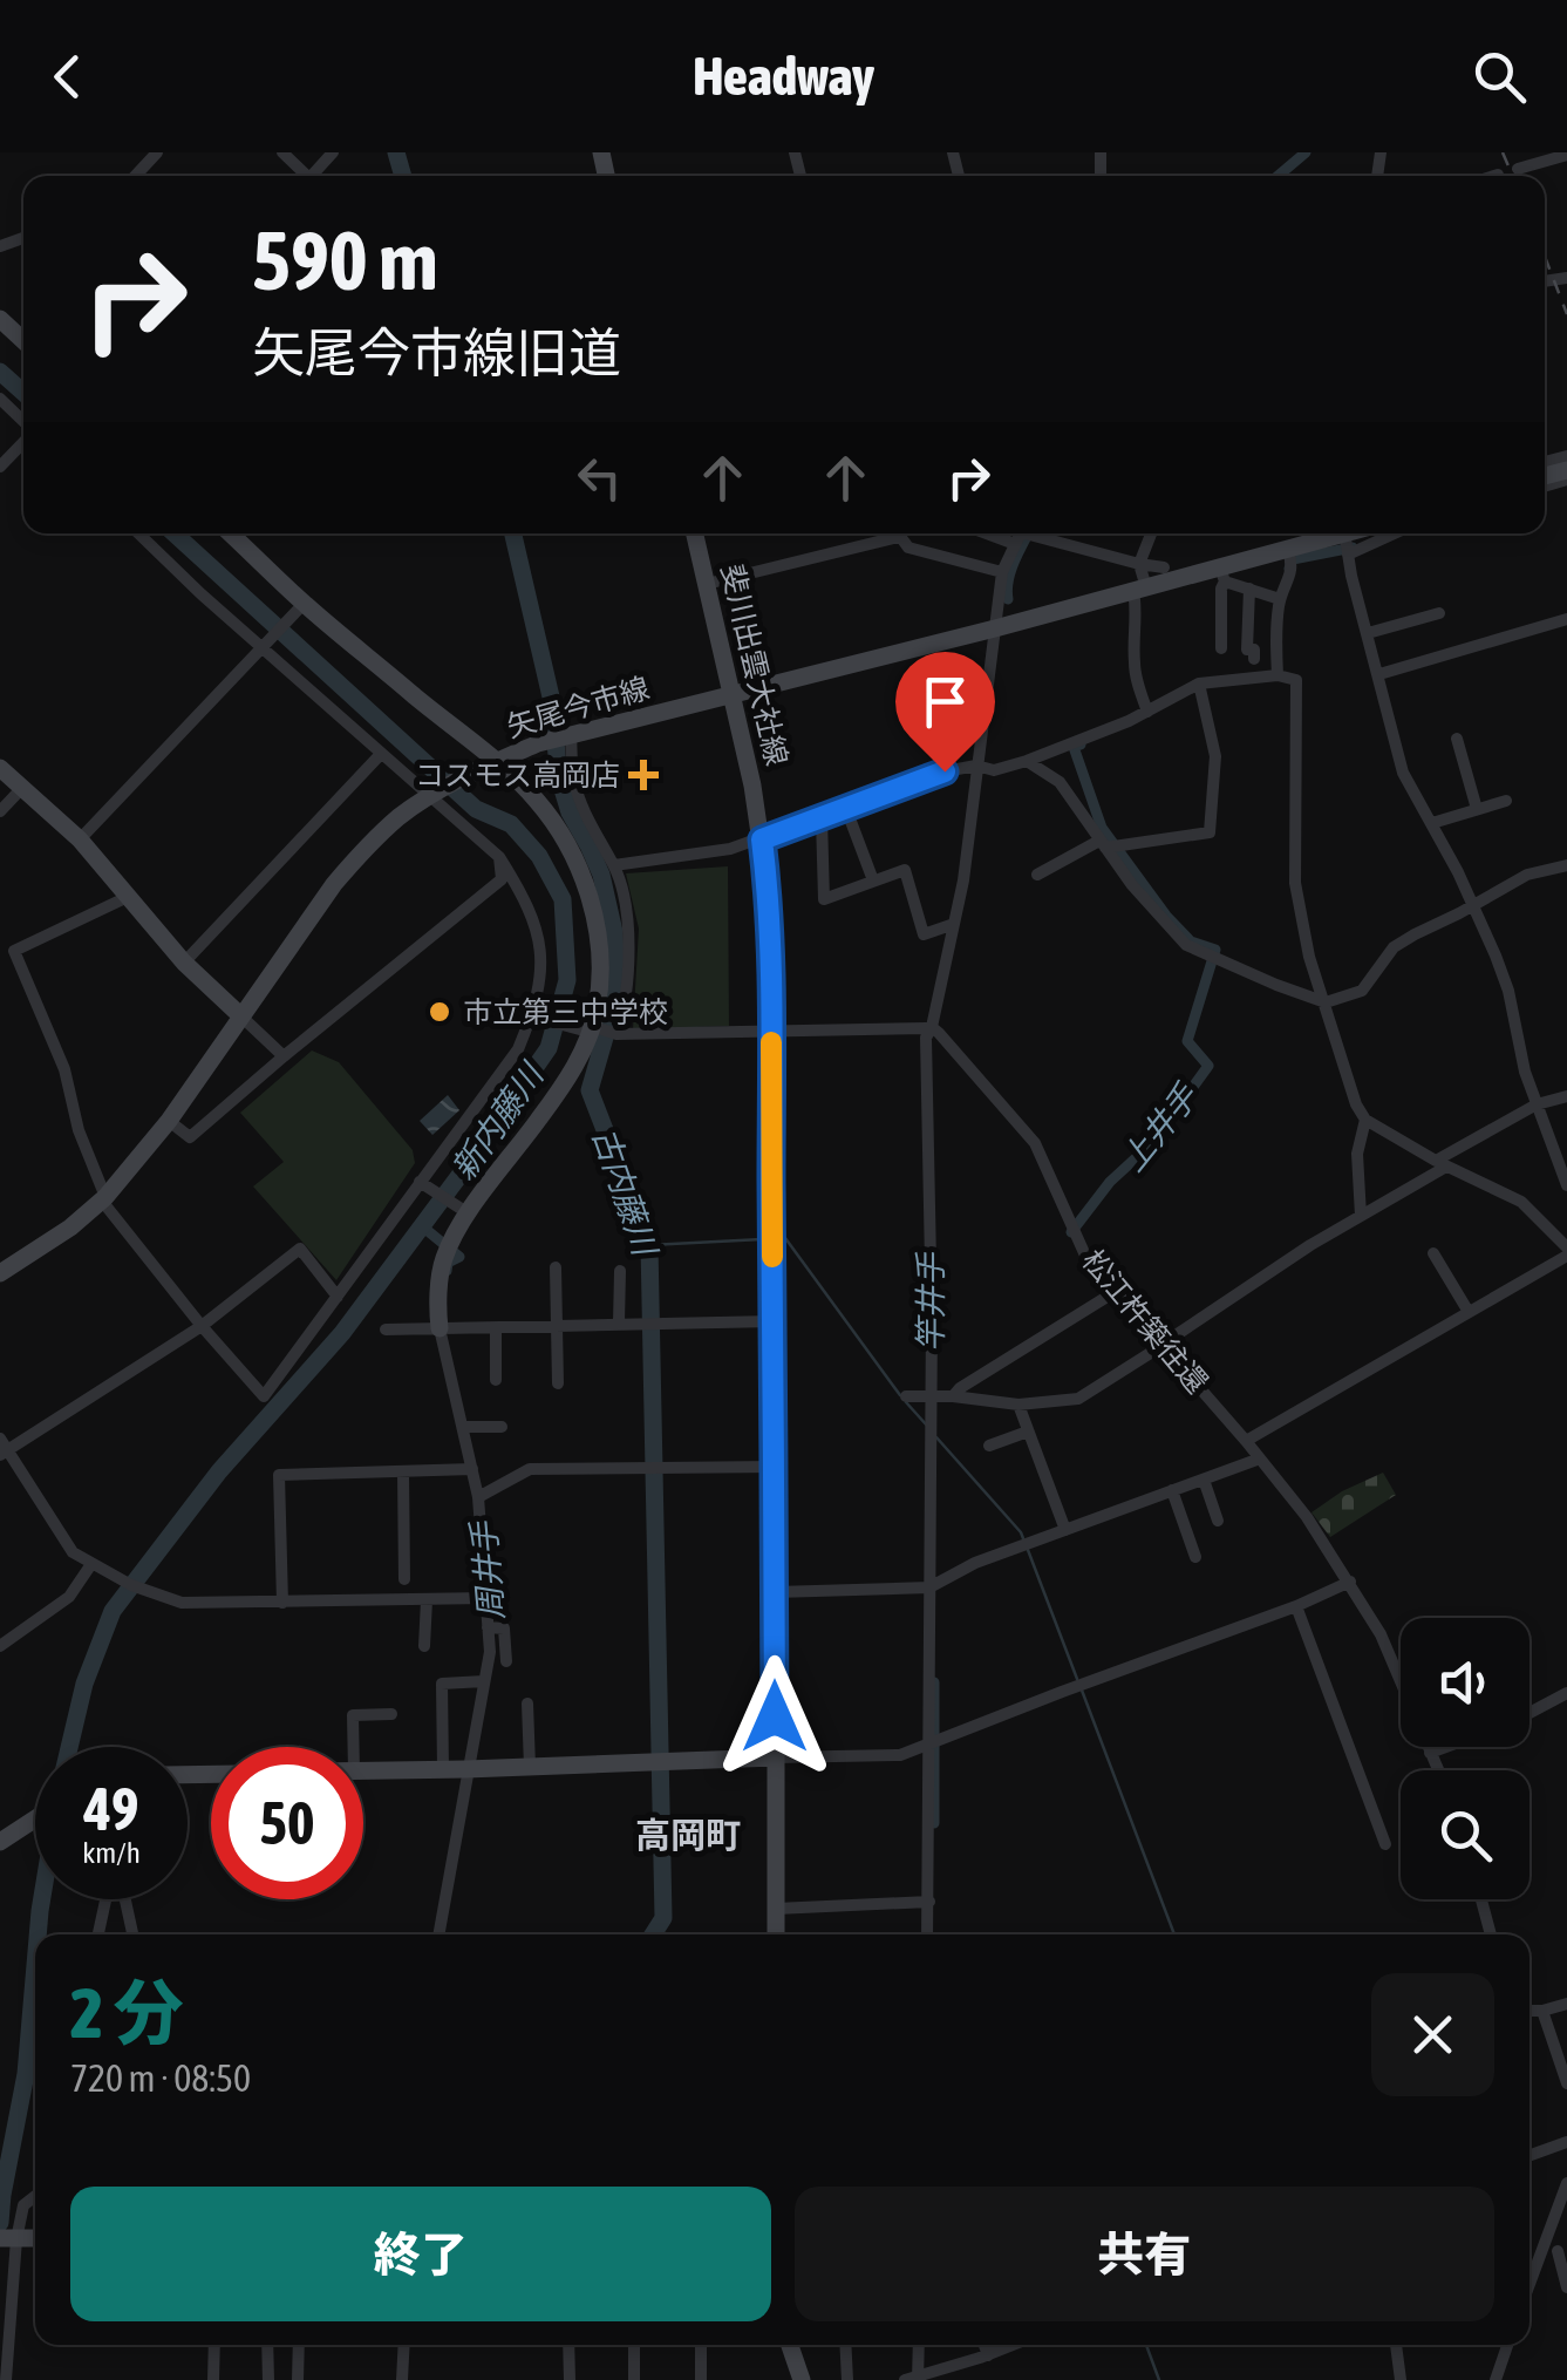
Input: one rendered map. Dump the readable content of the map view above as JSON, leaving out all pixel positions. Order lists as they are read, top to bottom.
{
  "streets": {
    "main road": ["斐川出雲大社線", "矢尾今市線"],
    "street": ["松江杵築往還"]
  },
  "crossings": [
    ["斐川出雲大社線", "矢尾今市線"]
  ],
  "districts": ["高岡町"],
  "water": [
    "新内藤川",
    "上井手",
    "古内藤川",
    "竿井手",
    "周井手"
  ],
  "places": {
    "health": ["コスモス高岡店"],
    "other": ["市立第三中学校"]
  },
  "page": {
    "header": "Headway",
    "turn": ["590 m", "矢尾今市線旧道"],
    "speed": "49 km/h",
    "limit": "50",
    "heading": ["2 分", "720 m · 08:50"],
    "buttons": ["終了", "共有"]
  }
}
